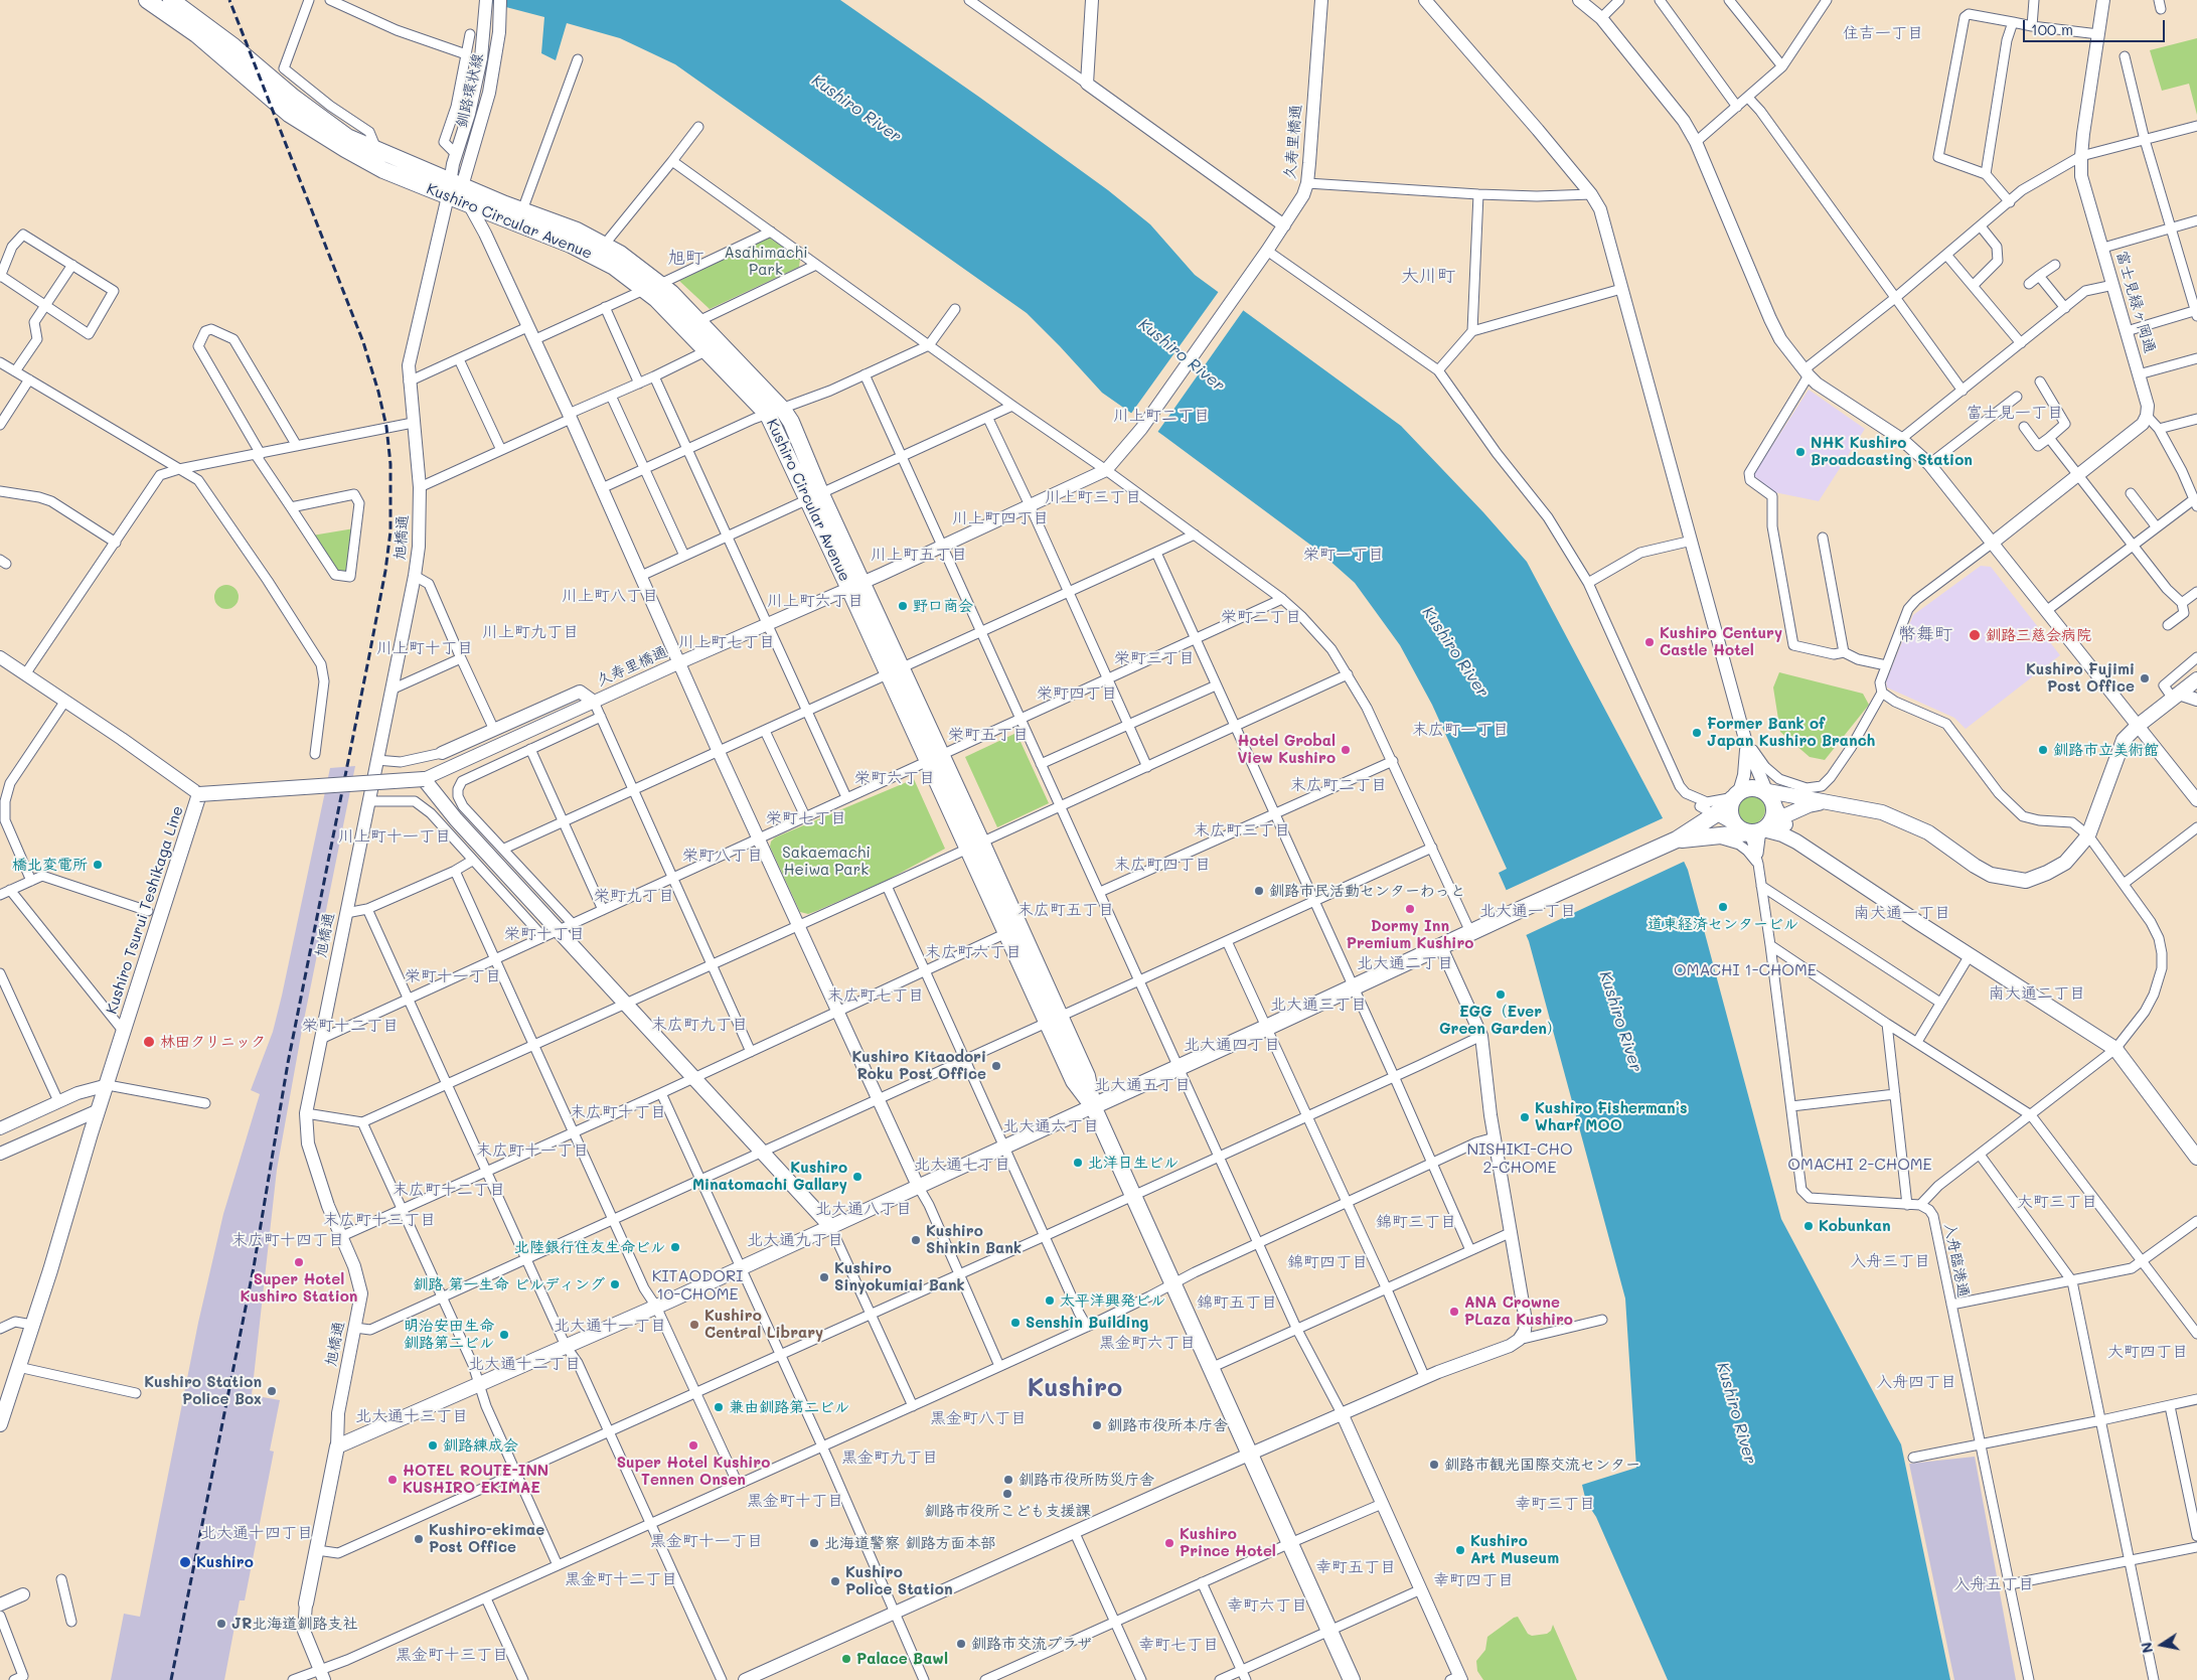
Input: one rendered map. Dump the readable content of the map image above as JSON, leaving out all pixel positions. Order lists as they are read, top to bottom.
{
  "streets": {
    "highway": ["Kushiro Circular Avenue"],
    "main road": ["Kushiro Tsurui Teshikaga Line"],
    "street": [
      "釧路環状線",
      "久寿里橋通",
      "富士見緑ヶ岡通",
      "旭橋通",
      "入舟臨港通"
    ]
  },
  "crossings": [
    ["釧路環状線", "Kushiro Circular Avenue"],
    ["釧路環状線", "旭橋通"],
    ["久寿里橋通", "Kushiro Circular Avenue"],
    ["久寿里橋通", "Kushiro Tsurui Teshikaga Line"],
    ["Kushiro Circular Avenue", "旭橋通"]
  ],
  "districts": [
    "住吉一丁目",
    "旭町",
    "大川町",
    "富士見一丁目",
    "川上町二丁目",
    "川上町三丁目",
    "川上町四丁目",
    "川上町五丁目",
    "栄町一丁目",
    "川上町八丁目",
    "川上町六丁目",
    "栄町二丁目",
    "川上町九丁目",
    "幣舞町",
    "川上町七丁目",
    "川上町十丁目",
    "栄町三丁目",
    "栄町四丁目",
    "末広町一丁目",
    "栄町五丁目",
    "栄町六丁目",
    "末広町二丁目",
    "栄町七丁目",
    "末広町三丁目",
    "川上町十一丁目",
    "栄町八丁目",
    "末広町四丁目",
    "栄町九丁目",
    "末広町五丁目",
    "北大通一丁目",
    "南大通一丁目",
    "栄町十丁目",
    "末広町六丁目",
    "北大通二丁目",
    "OMACHI 1-CHOME",
    "栄町十一丁目",
    "南大通二丁目",
    "末広町七丁目",
    "北大通三丁目",
    "末広町九丁目",
    "栄町十二丁目",
    "北大通四丁目",
    "北大通五丁目",
    "末広町十丁目",
    "北大通六丁目",
    "NISHIKI-CHO 2-CHOME",
    "末広町十一丁目",
    "北大通七丁目",
    "OMACHI 2-CHOME",
    "末広町十二丁目",
    "大町三丁目",
    "北大通八丁目",
    "末広町十三丁目",
    "錦町三丁目",
    "末広町十四丁目",
    "北大通九丁目",
    "入舟三丁目",
    "錦町四丁目",
    "KITAODORI 10-CHOME",
    "錦町五丁目",
    "北大通十一丁目",
    "黒金町六丁目",
    "大町四丁目",
    "北大通十二丁目",
    "入舟四丁目",
    "Kushiro",
    "北大通十三丁目",
    "黒金町八丁目",
    "黒金町九丁目",
    "黒金町十丁目",
    "幸町三丁目",
    "北大通十四丁目",
    "黒金町十一丁目",
    "幸町五丁目",
    "黒金町十二丁目",
    "幸町四丁目",
    "入舟五丁目",
    "幸町六丁目",
    "幸町七丁目",
    "黒金町十三丁目"
  ],
  "water": ["Kushiro River"],
  "parks": ["Asahimachi Park", "Sakaemachi Heiwa Park"],
  "places": [
    "NHK Kushiro Broadcasting Station",
    "野口商会",
    "釧路三慈会病院",
    "Kushiro Century Castle Hotel",
    "Kushiro Fujimi Post Office",
    "Former Bank of Japan Kushiro Branch",
    "Hotel Grobal View Kushiro",
    "釧路市立美術館",
    "橋北変電所",
    "釧路市民活動センターわっと",
    "道東経済センタービル",
    "Dormy Inn Premium Kushiro",
    "EGG（Ever Green Garden）",
    "林田クリニック",
    "Kushiro Kitaodori Roku Post Office",
    "Kushiro Fisherman’s Wharf MOO",
    "北洋日生ビル",
    "Kushiro Minatomachi Gallary",
    "Kobunkan",
    "Kushiro Shinkin Bank",
    "北陸銀行住友生命ビル",
    "Super Hotel Kushiro Station",
    "Kushiro Sinyokumiai Bank",
    "釧路 第一生命 ビルディング",
    "太平洋興発ビル",
    "ANA Crowne PLaza Kushiro",
    "Senshin Building",
    "Kushiro Central Library",
    "明治安田生命 釧路第二ビル",
    "Kushiro Station Police Box",
    "兼由釧路第二ビル",
    "釧路市役所本庁舎",
    "釧路練成会",
    "Super Hotel Kushiro Tennen Onsen",
    "釧路市観光国際交流センター",
    "HOTEL ROUTE-INN KUSHIRO EKIMAE",
    "釧路市役所防災庁舎",
    "釧路市役所こども支援課",
    "Kushiro-ekimae Post Office",
    "北海道警察 釧路方面本部",
    "Kushiro Prince Hotel",
    "Kushiro Art Museum",
    "Kushiro",
    "Kushiro Police Station",
    "JR北海道釧路支社",
    "釧路市交流プラザ",
    "Palace Bawl"
  ],
  "scale_bar": "100 m",
  "north": "left"
}
